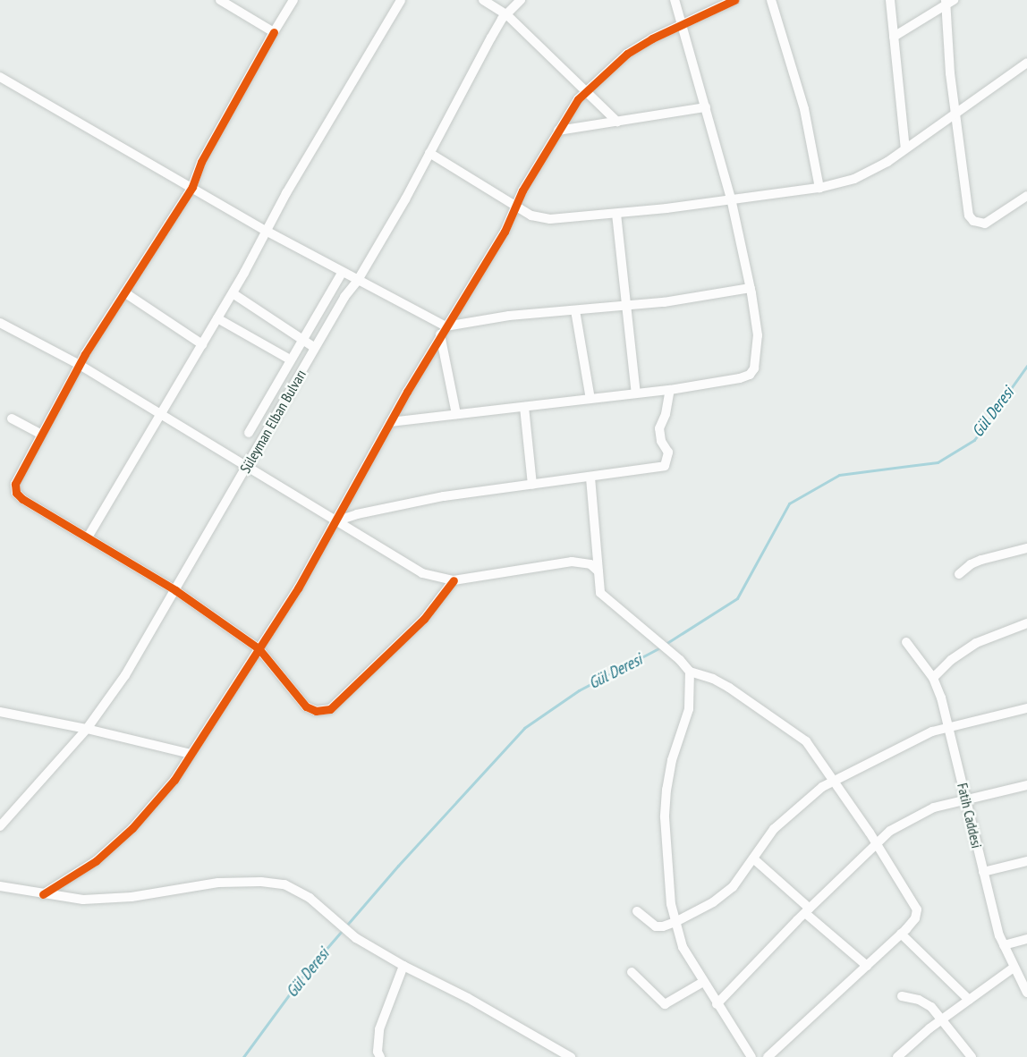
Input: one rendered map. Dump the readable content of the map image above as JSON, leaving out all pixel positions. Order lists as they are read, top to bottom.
{
  "streets": {
    "street": ["Süleyman Elban Bulvarı", "Fatih Caddesi"]
  },
  "water": ["Gül Deresi"]
}
